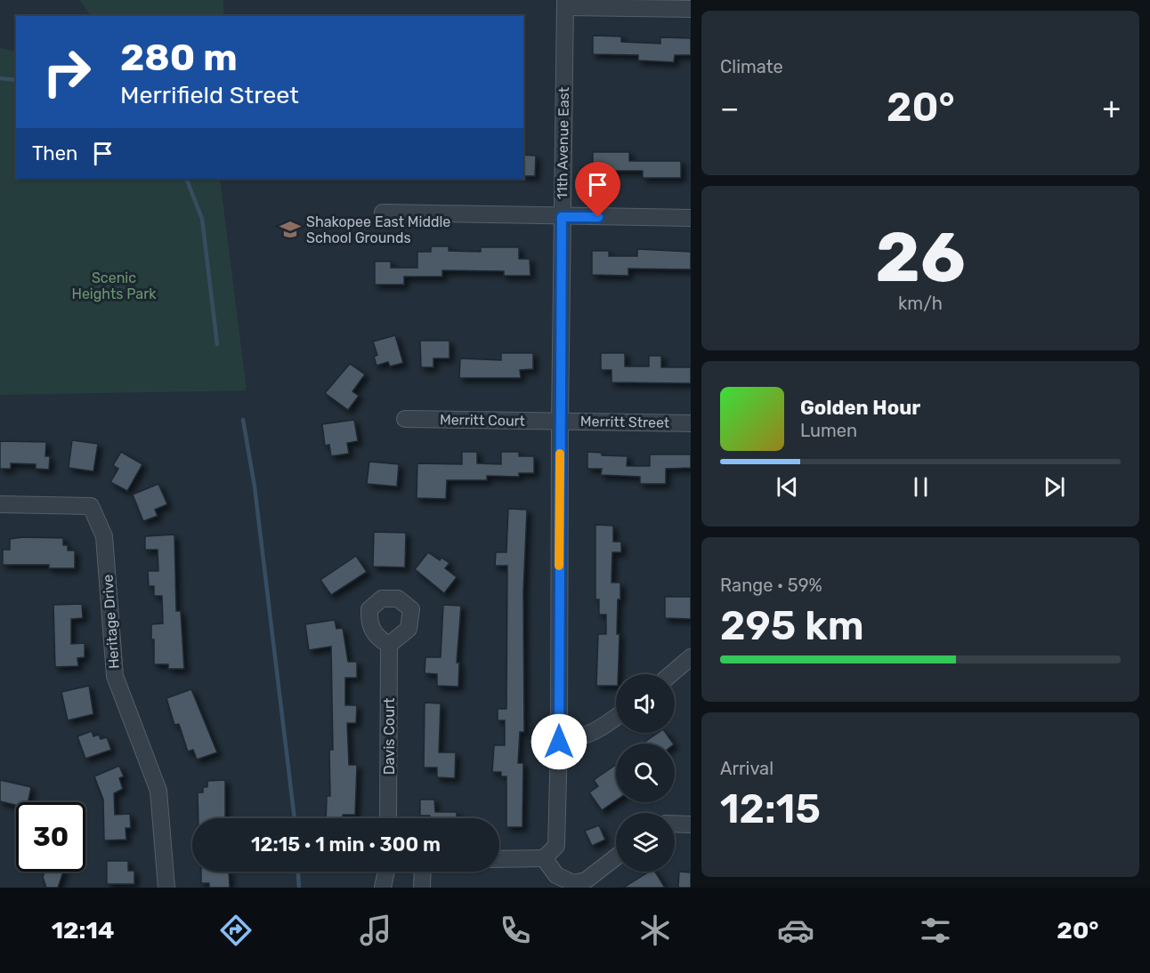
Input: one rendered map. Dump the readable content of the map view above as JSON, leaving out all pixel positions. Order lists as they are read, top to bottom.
{
  "streets": {
    "street": [
      "11th Avenue East",
      "Merritt Court",
      "Merritt Street",
      "Heritage Drive",
      "Davis Court"
    ]
  },
  "crossings": [
    ["11th Avenue East", "Merritt Court"],
    ["11th Avenue East", "Merritt Street"],
    ["Merritt Court", "Merritt Street"]
  ],
  "parks": ["Scenic Heights Park"],
  "places": {
    "school or university": ["Shakopee East Middle School Grounds"]
  },
  "page": {
    "tile": [
      "Climate",
      ["26", "km/h"],
      ["Range · 59%", "295 km"],
      ["Arrival", "12:15"]
    ],
    "turn": ["280 m", "Merrifield Street"],
    "heat": ["−", "20°", "+"],
    "then": "Then",
    "song": ["Golden Hour", "Lumen"],
    "limit": "30",
    "trip": "12:15 · 1 min · 300 m",
    "tabs": ["12:14", "20°"]
  }
}
